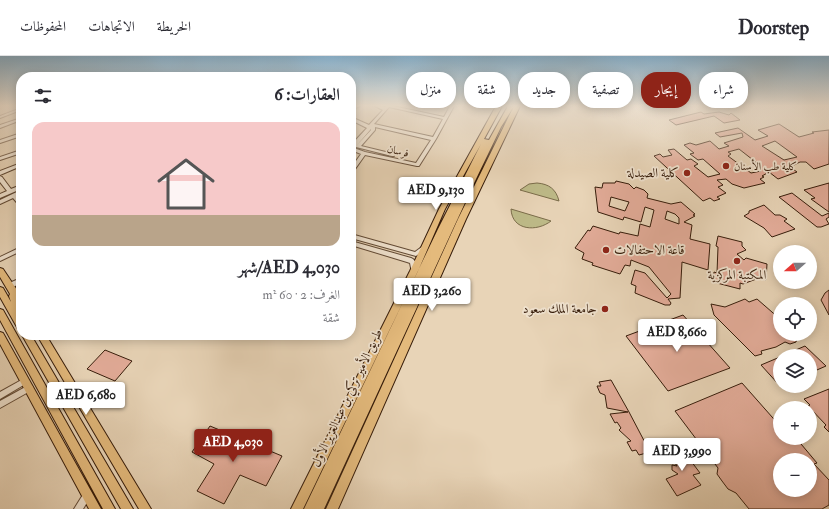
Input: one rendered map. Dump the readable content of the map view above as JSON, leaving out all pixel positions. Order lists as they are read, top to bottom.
{
  "streets": {
    "main road": ["طريق الأمير تركي بن عبدالعزيز الأول"],
    "street": ["فرسان"]
  },
  "places": [
    "كلية طب الأسنان",
    "كلية الصيدلة",
    "قاعة الاحتفالات",
    "المكتبة المركزية",
    "جامعة الملك سعود"
  ],
  "north": "left",
  "page": {
    "header": "Doorstep",
    "nav": ["الخريطة", "الاتجاهات", "المحفوظات"],
    "chip": [
      "شراء",
      "إيجار",
      "تصفية",
      "جديد",
      "شقة",
      "منزل"
    ],
    "heading": "العقارات: 6",
    "list": [
      {
        "name": "AED 4,030/شهر",
        "note": "الغرف: 2 · 60 m² · شقة"
      }
    ],
    "price": [
      "AED 9,130",
      "AED 3,260",
      "AED 8,660",
      "AED 6,680",
      "AED 4,030",
      "AED 3,990"
    ],
    "map_buttons": ["+", "−"]
  }
}
